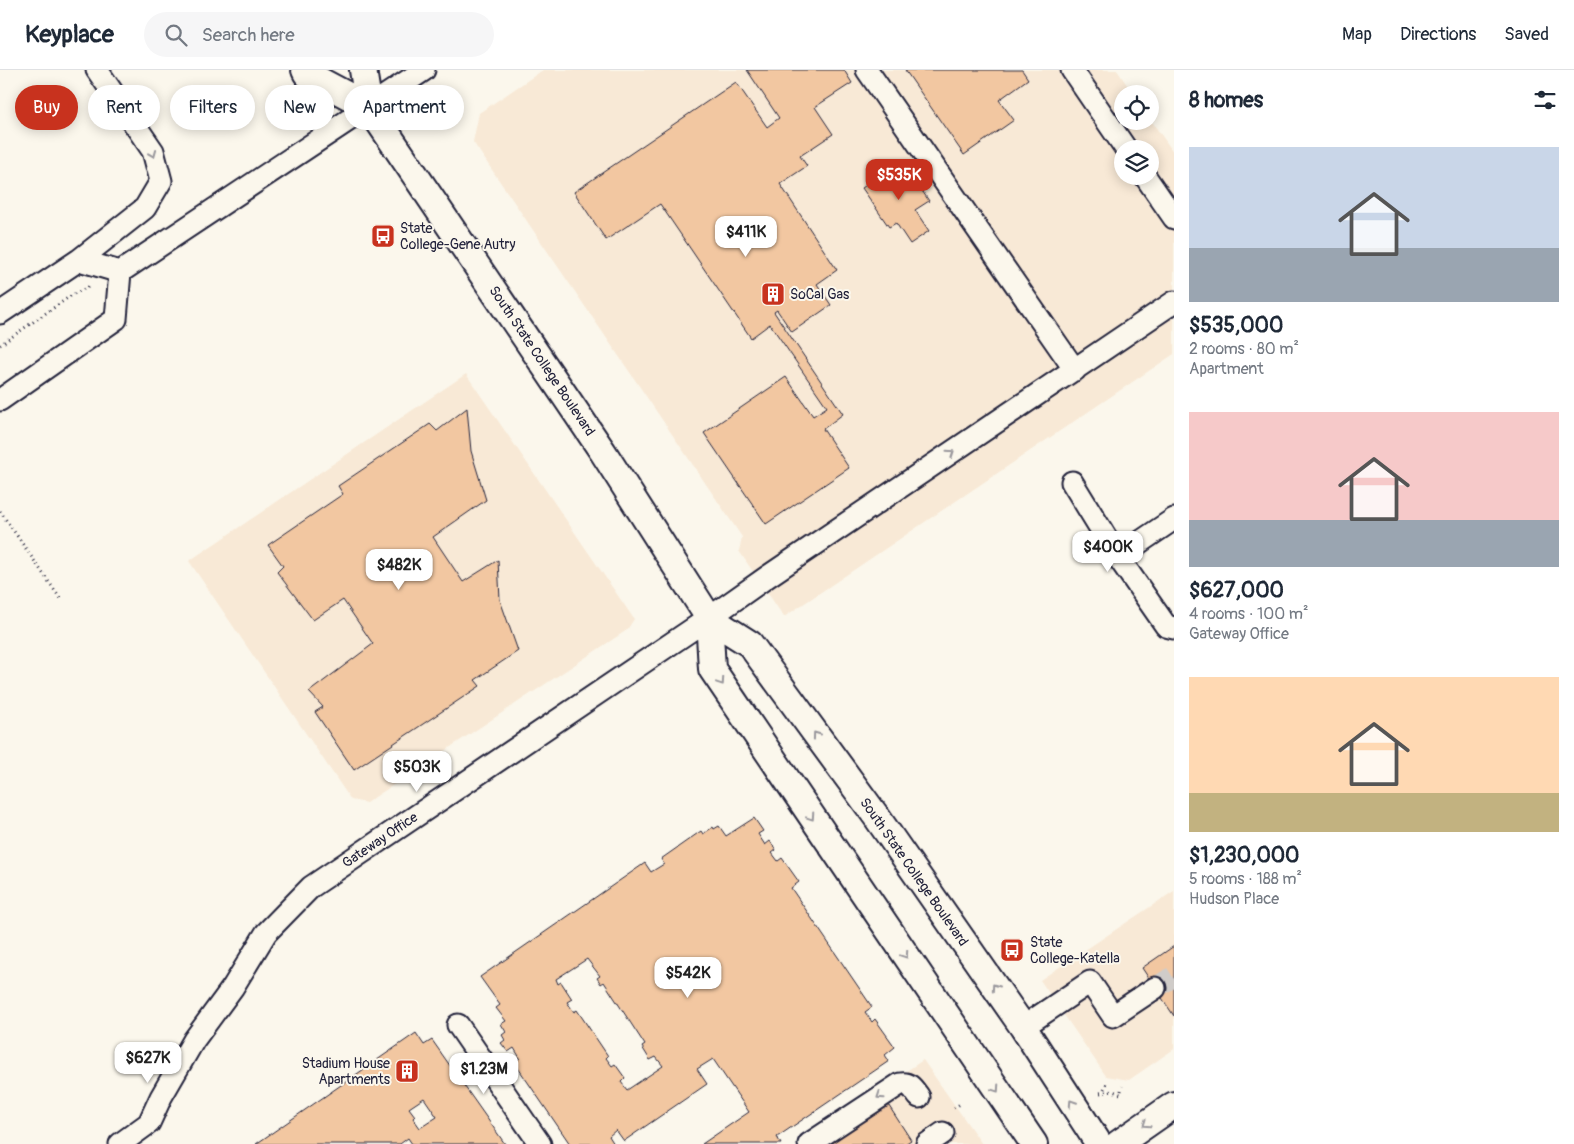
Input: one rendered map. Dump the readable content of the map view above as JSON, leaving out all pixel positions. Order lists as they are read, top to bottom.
{
  "streets": {
    "main road": ["South State College Boulevard"],
    "street": ["Gateway Office"]
  },
  "crossings": [
    ["South State College Boulevard", "Gateway Office"]
  ],
  "places": {
    "bus stop": ["State College-Gene Autry", "State College-Katella"],
    "building": ["SoCal Gas", "Stadium House Apartments"]
  },
  "page": {
    "header": "Keyplace",
    "search": "Search here",
    "nav": ["Map", "Directions", "Saved"],
    "heading": "8 homes",
    "chip": [
      "Buy",
      "Rent",
      "Filters",
      "New",
      "Apartment"
    ],
    "list": [
      {
        "name": "$535,000",
        "note": "2 rooms · 80 m² · Apartment"
      },
      {
        "name": "$627,000",
        "note": "4 rooms · 100 m² · Gateway Office"
      },
      {
        "name": "$1,230,000",
        "note": "5 rooms · 188 m² · Hudson Place"
      }
    ],
    "price": [
      "$535K",
      "$411K",
      "$400K",
      "$482K",
      "$503K",
      "$542K",
      "$627K",
      "$1.23M"
    ]
  }
}
